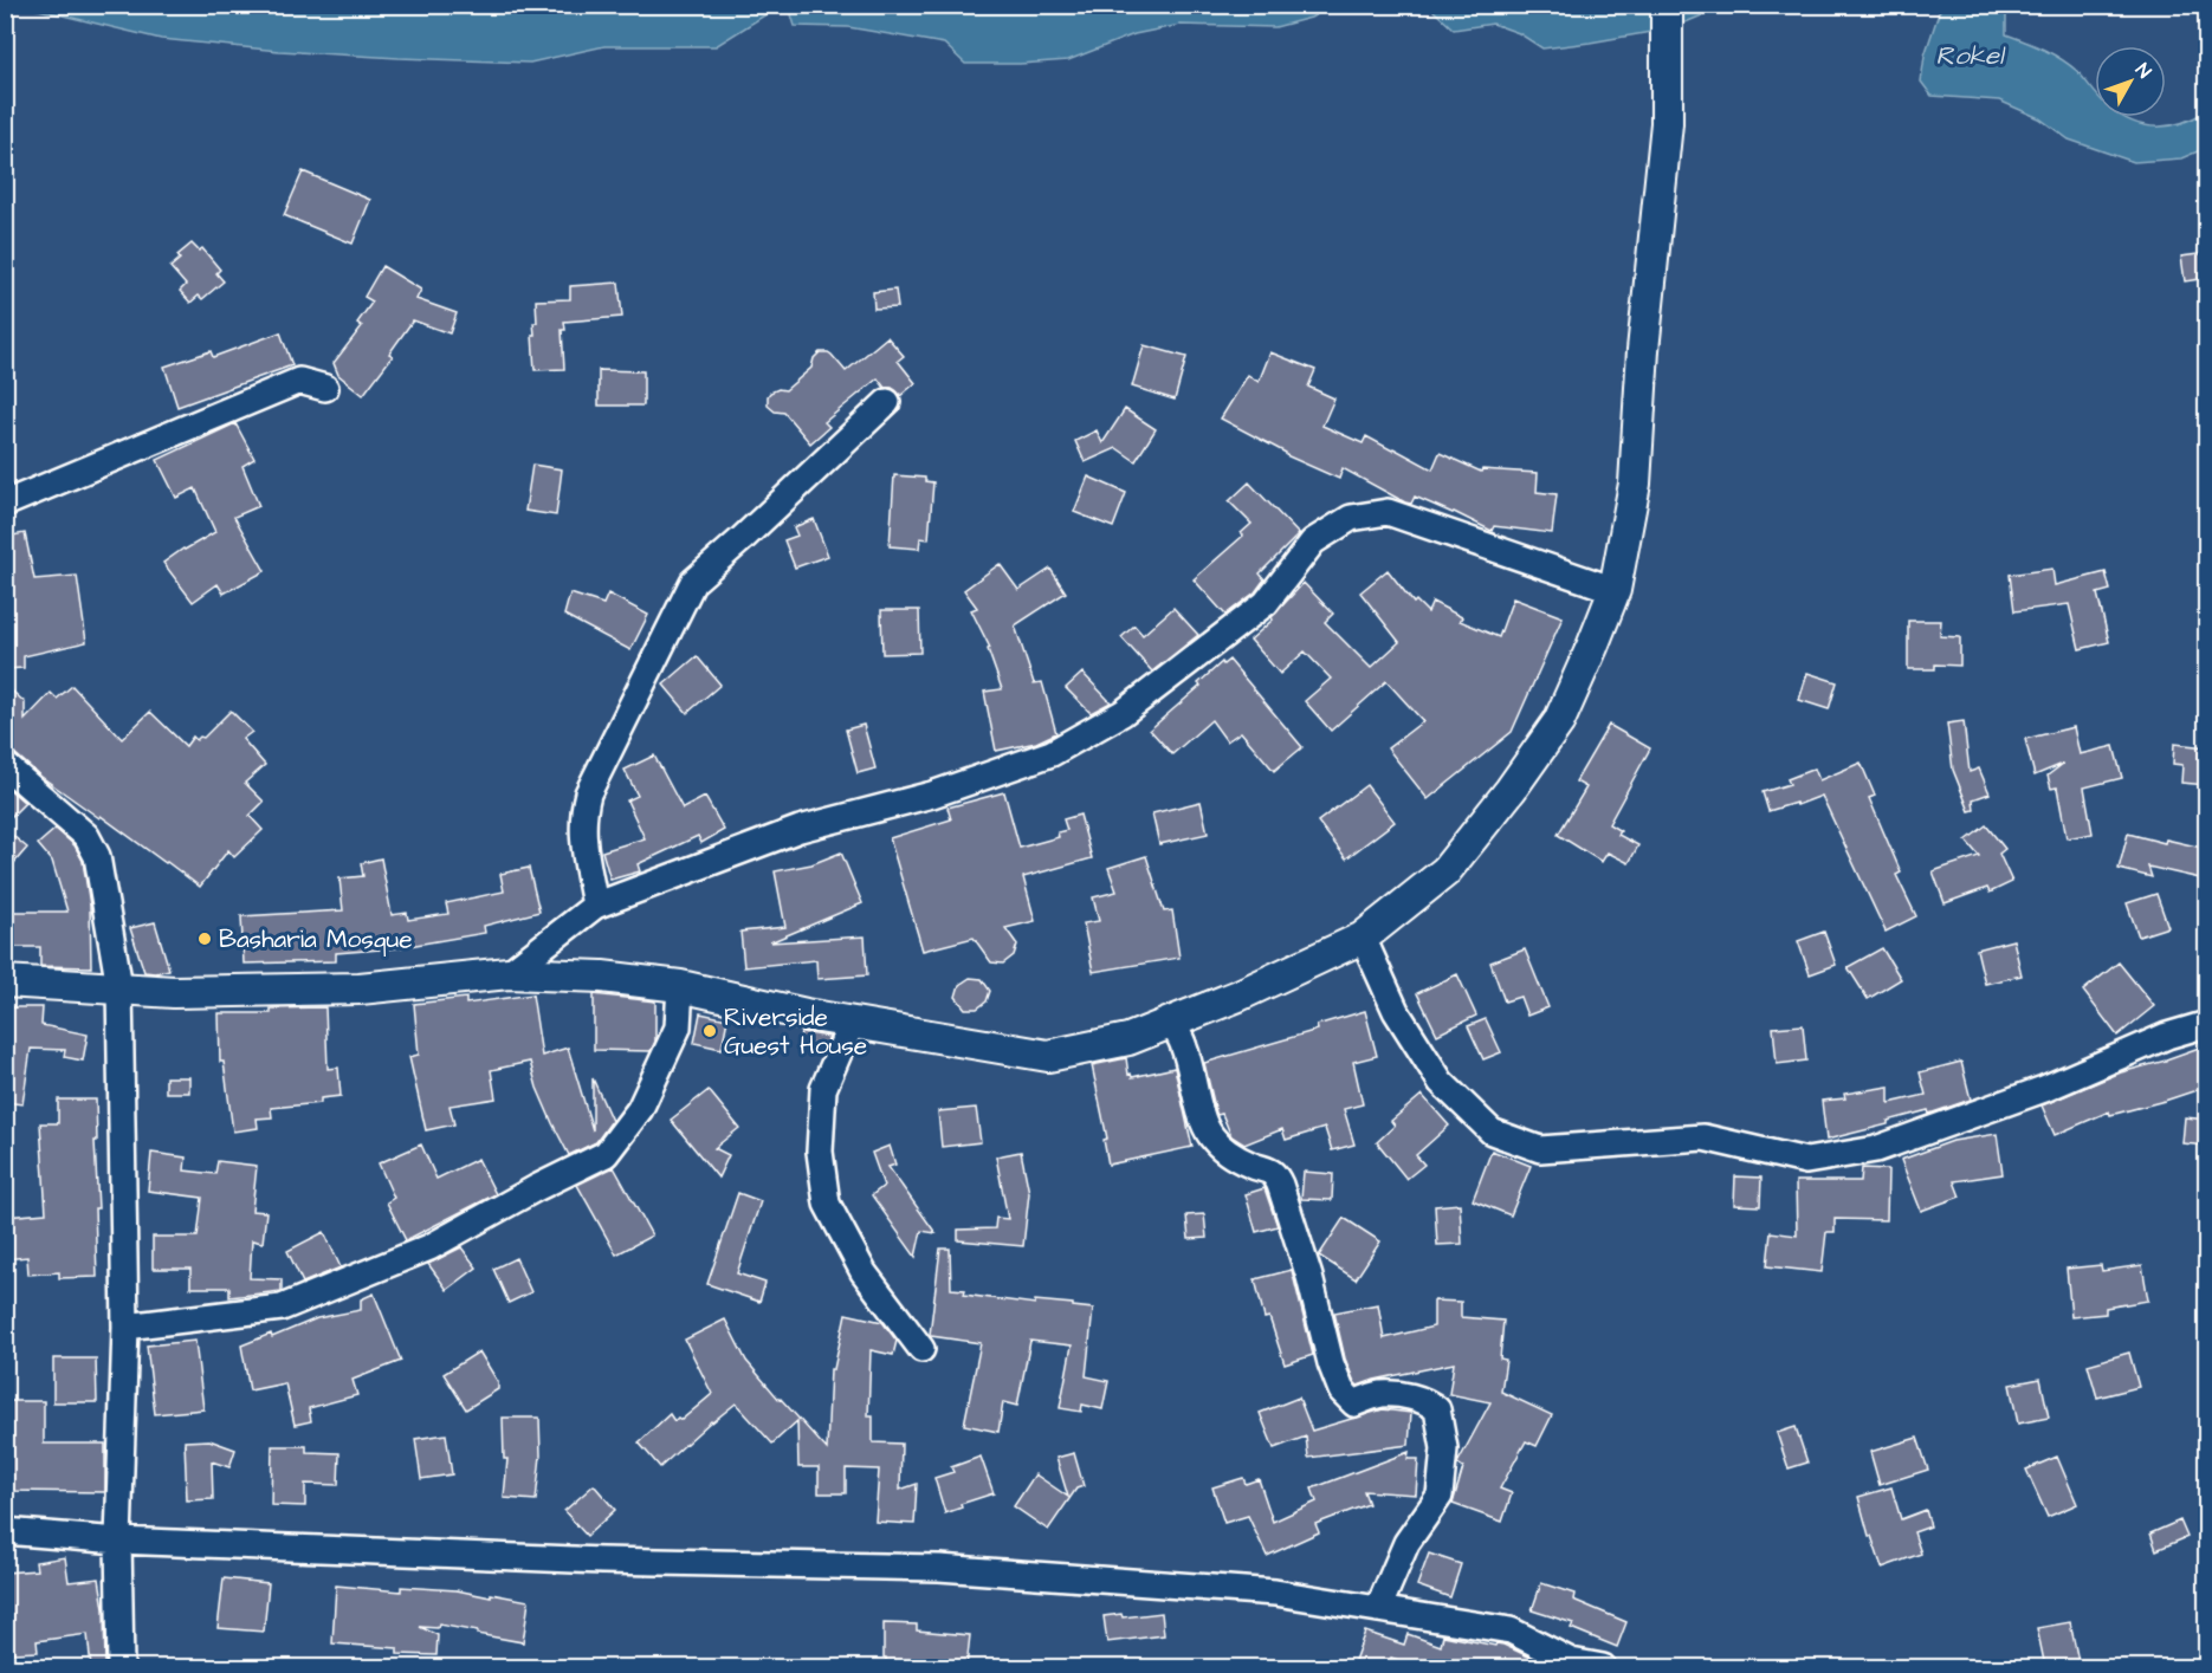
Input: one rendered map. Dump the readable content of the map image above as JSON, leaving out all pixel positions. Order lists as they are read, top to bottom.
{
  "water": ["Rokel"],
  "places": ["Basharia Mosque", "Riverside Guest House"],
  "north": "top right"
}
